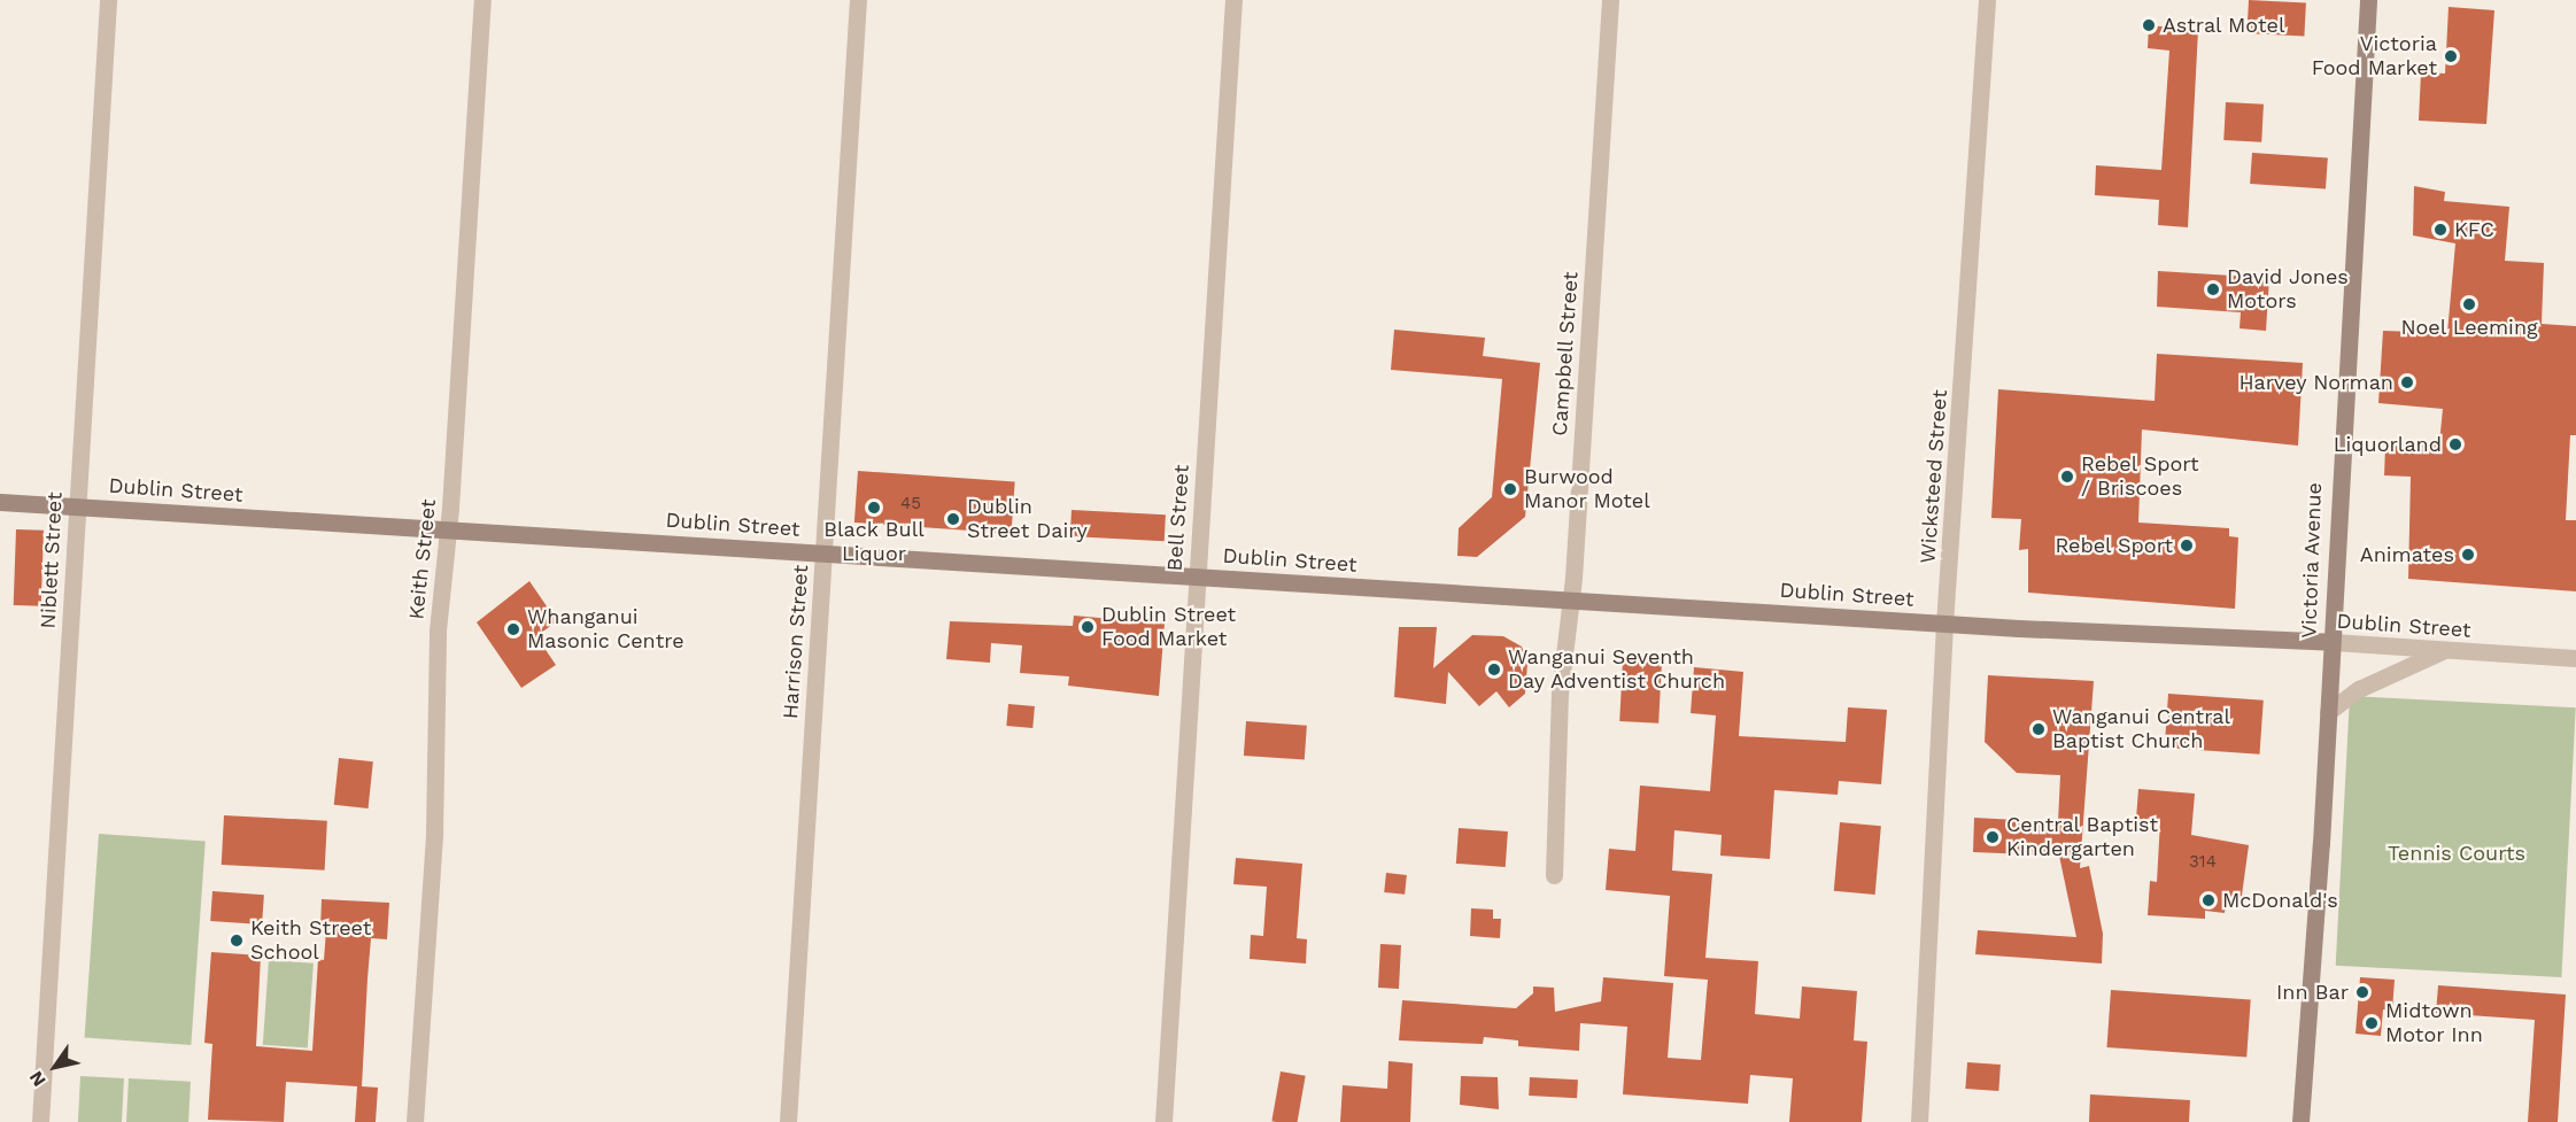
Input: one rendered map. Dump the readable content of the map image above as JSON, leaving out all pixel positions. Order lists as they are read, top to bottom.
{
  "streets": {
    "main road": ["Dublin Street", "Victoria Avenue"],
    "street": [
      "Campbell Street",
      "Wicksteed Street",
      "Bell Street",
      "Keith Street",
      "Niblett Street",
      "Harrison Street"
    ]
  },
  "crossings": [
    ["Campbell Street", "Dublin Street"],
    ["Wicksteed Street", "Dublin Street"],
    ["Dublin Street", "Bell Street"],
    ["Dublin Street", "Keith Street"],
    ["Dublin Street", "Niblett Street"],
    ["Dublin Street", "Victoria Avenue"],
    ["Dublin Street", "Harrison Street"]
  ],
  "parks": ["Tennis Courts"],
  "places": [
    "Astral Motel",
    "Victoria Food Market",
    "KFC",
    "David Jones Motors",
    "Noel Leeming",
    "Harvey Norman",
    "Liquorland",
    "Rebel Sport / Briscoes",
    "Burwood Manor Motel",
    "Black Bull Liquor",
    "Dublin Street Dairy",
    "Rebel Sport",
    "Animates",
    "Dublin Street Food Market",
    "Whanganui Masonic Centre",
    "Wanganui Seventh Day Adventist Church",
    "Wanganui Central Baptist Church",
    "Central Baptist Kindergarten",
    "McDonald's",
    "Keith Street School",
    "Inn Bar",
    "Midtown Motor Inn"
  ],
  "house_numbers": ["45", "314"],
  "north": "bottom left"
}
